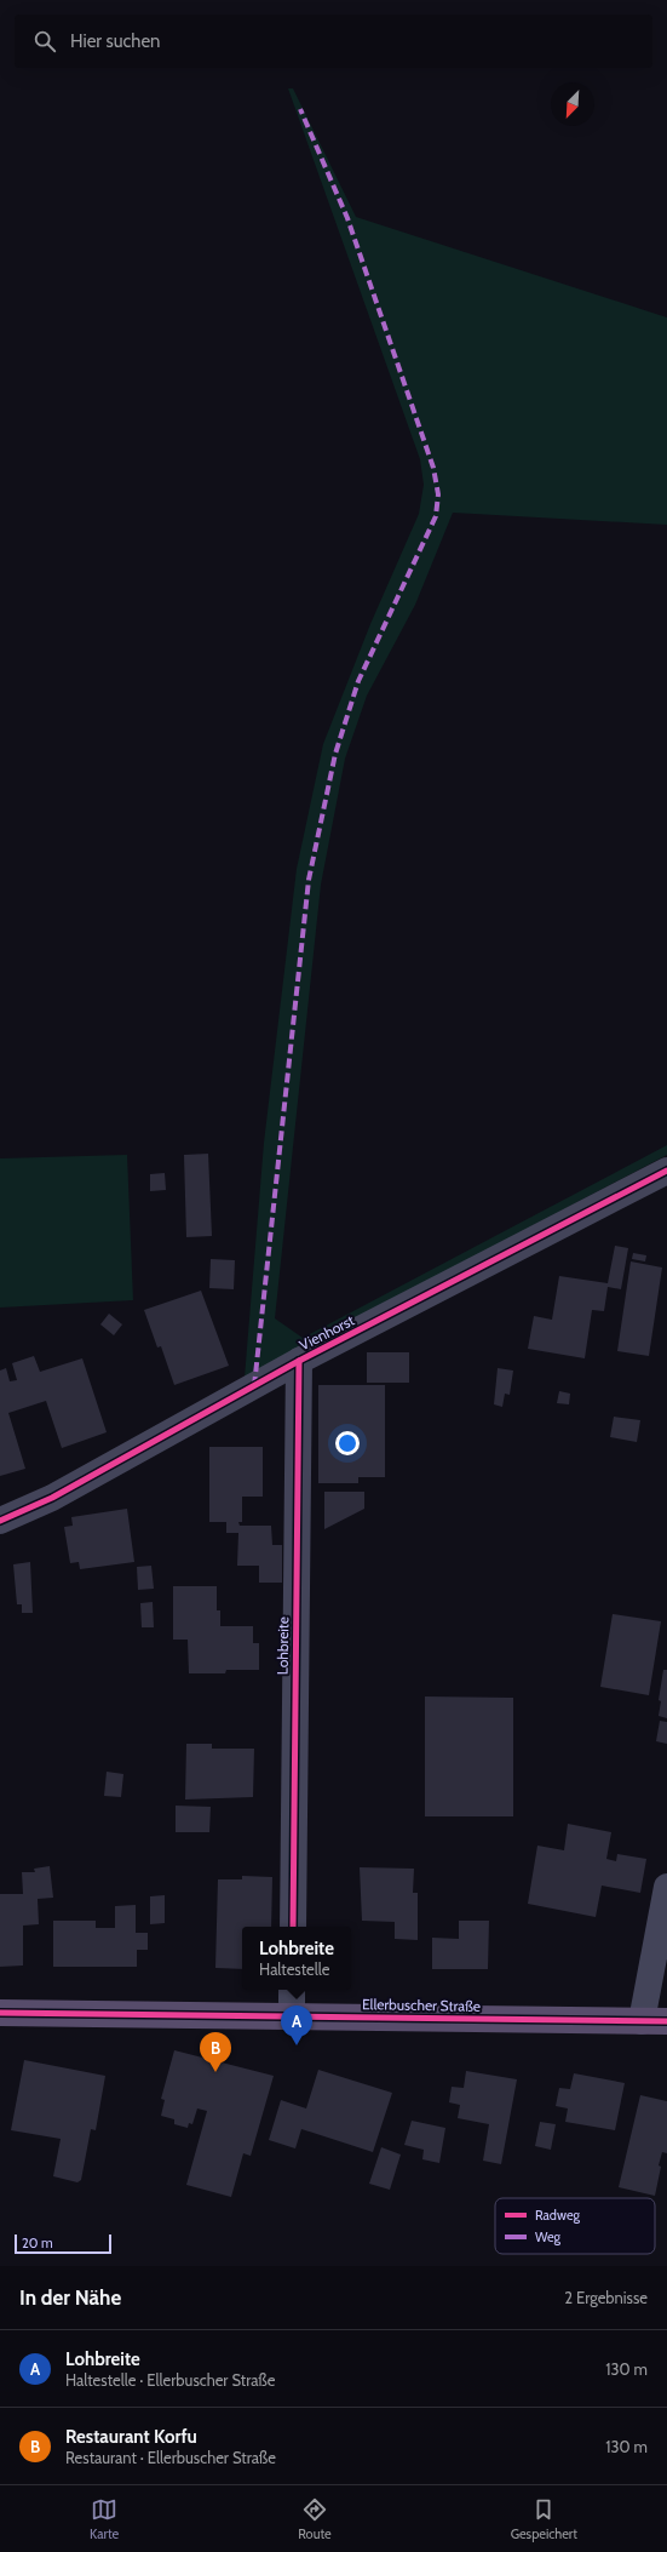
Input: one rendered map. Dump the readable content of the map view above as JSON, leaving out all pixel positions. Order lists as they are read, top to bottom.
{
  "streets": {
    "main road": ["Ellerbuscher Straße"],
    "street": ["Vienhorst", "Lohbreite"]
  },
  "crossings": [
    ["Vienhorst", "Lohbreite"]
  ],
  "legend": ["Radweg", "Weg"],
  "scale_bar": "20 m",
  "north": "bottom left",
  "page": {
    "search": "Hier suchen",
    "popup": ["Lohbreite", "Haltestelle"],
    "pins": ["A", "B"],
    "scale": "20 m",
    "heading": ["In der Nähe", "2 Ergebnisse"],
    "list": [
      {
        "mark": "A",
        "name": "Lohbreite",
        "note": "Haltestelle · Ellerbuscher Straße",
        "value": "130 m"
      },
      {
        "mark": "B",
        "name": "Restaurant Korfu",
        "note": "Restaurant · Ellerbuscher Straße",
        "value": "130 m"
      }
    ],
    "nav": ["Karte", "Route", "Gespeichert"]
  }
}
